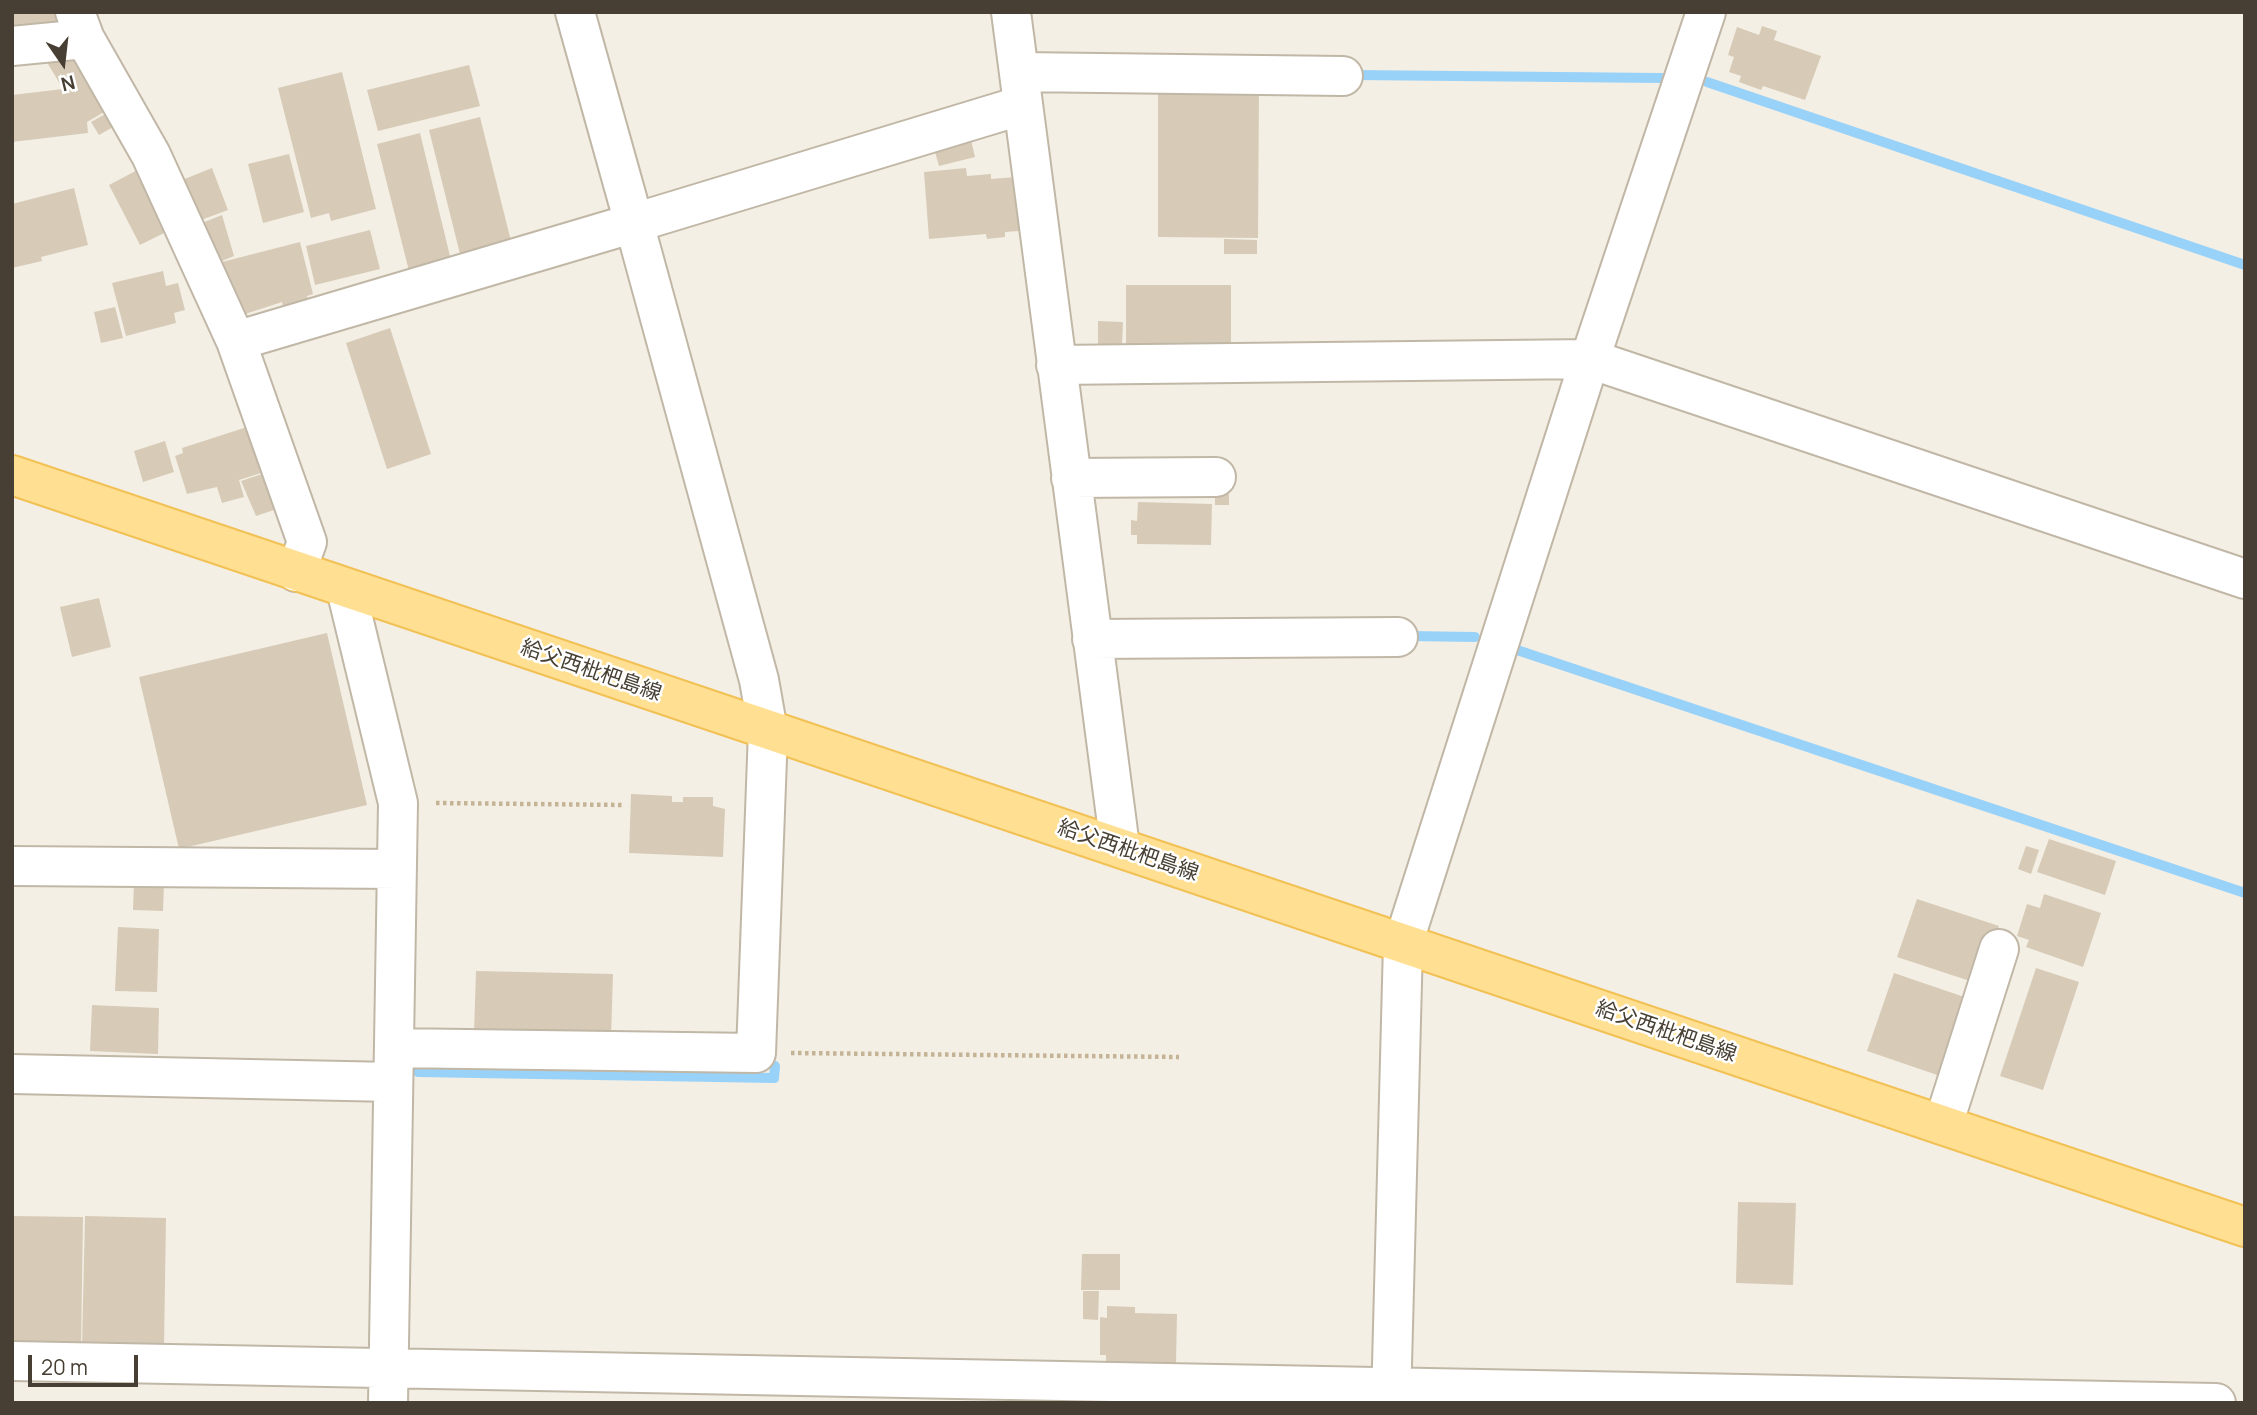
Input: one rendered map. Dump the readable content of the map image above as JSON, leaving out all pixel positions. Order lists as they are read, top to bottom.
{
  "streets": {
    "main road": ["給父西枇杷島線"]
  },
  "scale_bar": "20 m",
  "north": "bottom"
}
